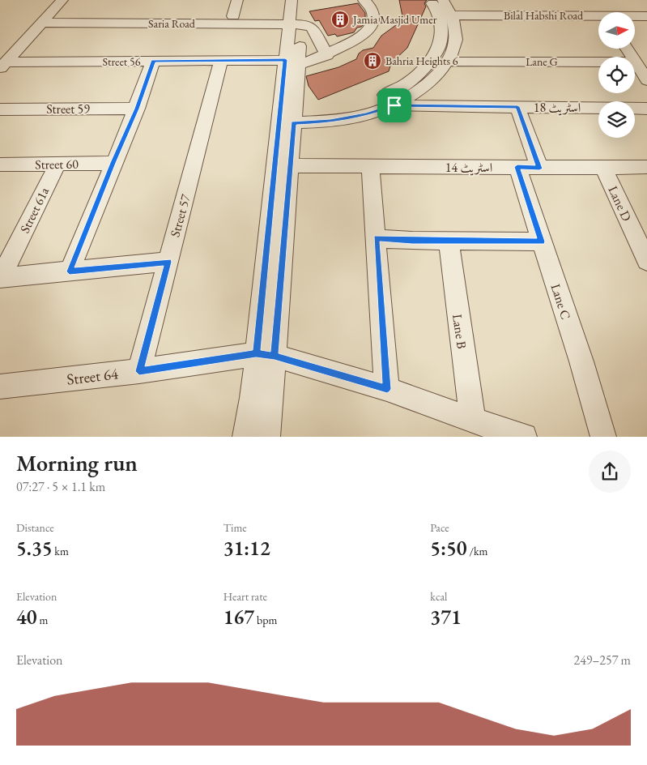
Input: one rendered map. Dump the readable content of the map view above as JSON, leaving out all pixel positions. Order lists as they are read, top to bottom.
{
  "streets": {
    "street": [
      "Bilal Habshi Road",
      "Saria Road",
      "Street 56",
      "Lane G",
      "اسٹریٹ 18",
      "Street 59",
      "Street 60",
      "اسٹریٹ 14",
      "Lane D",
      "Street 61a",
      "Street 57",
      "Lane C",
      "Lane B",
      "Street 64"
    ]
  },
  "crossings": [
    ["Street 56", "Street 57"],
    ["Street 60", "Street 61a"],
    ["اسٹریٹ 14", "Lane D"],
    ["اسٹریٹ 14", "Lane C"],
    ["Street 57", "Street 64"]
  ],
  "places": {
    "building": ["Jamia Masjid Umer", "Bahria Heights 6"]
  },
  "north": "right",
  "page": {
    "heading": ["Morning run", "07:27 · 5 × 1.1 km"],
    "stats": [
      ["Distance", "5.35 km"],
      ["Time", "31:12"],
      ["Pace", "5:50 /km"],
      ["Elevation", "40 m"],
      ["Heart rate", "167 bpm"],
      ["kcal", "371"]
    ],
    "chart": ["Elevation", "249–257 m"]
  }
}
